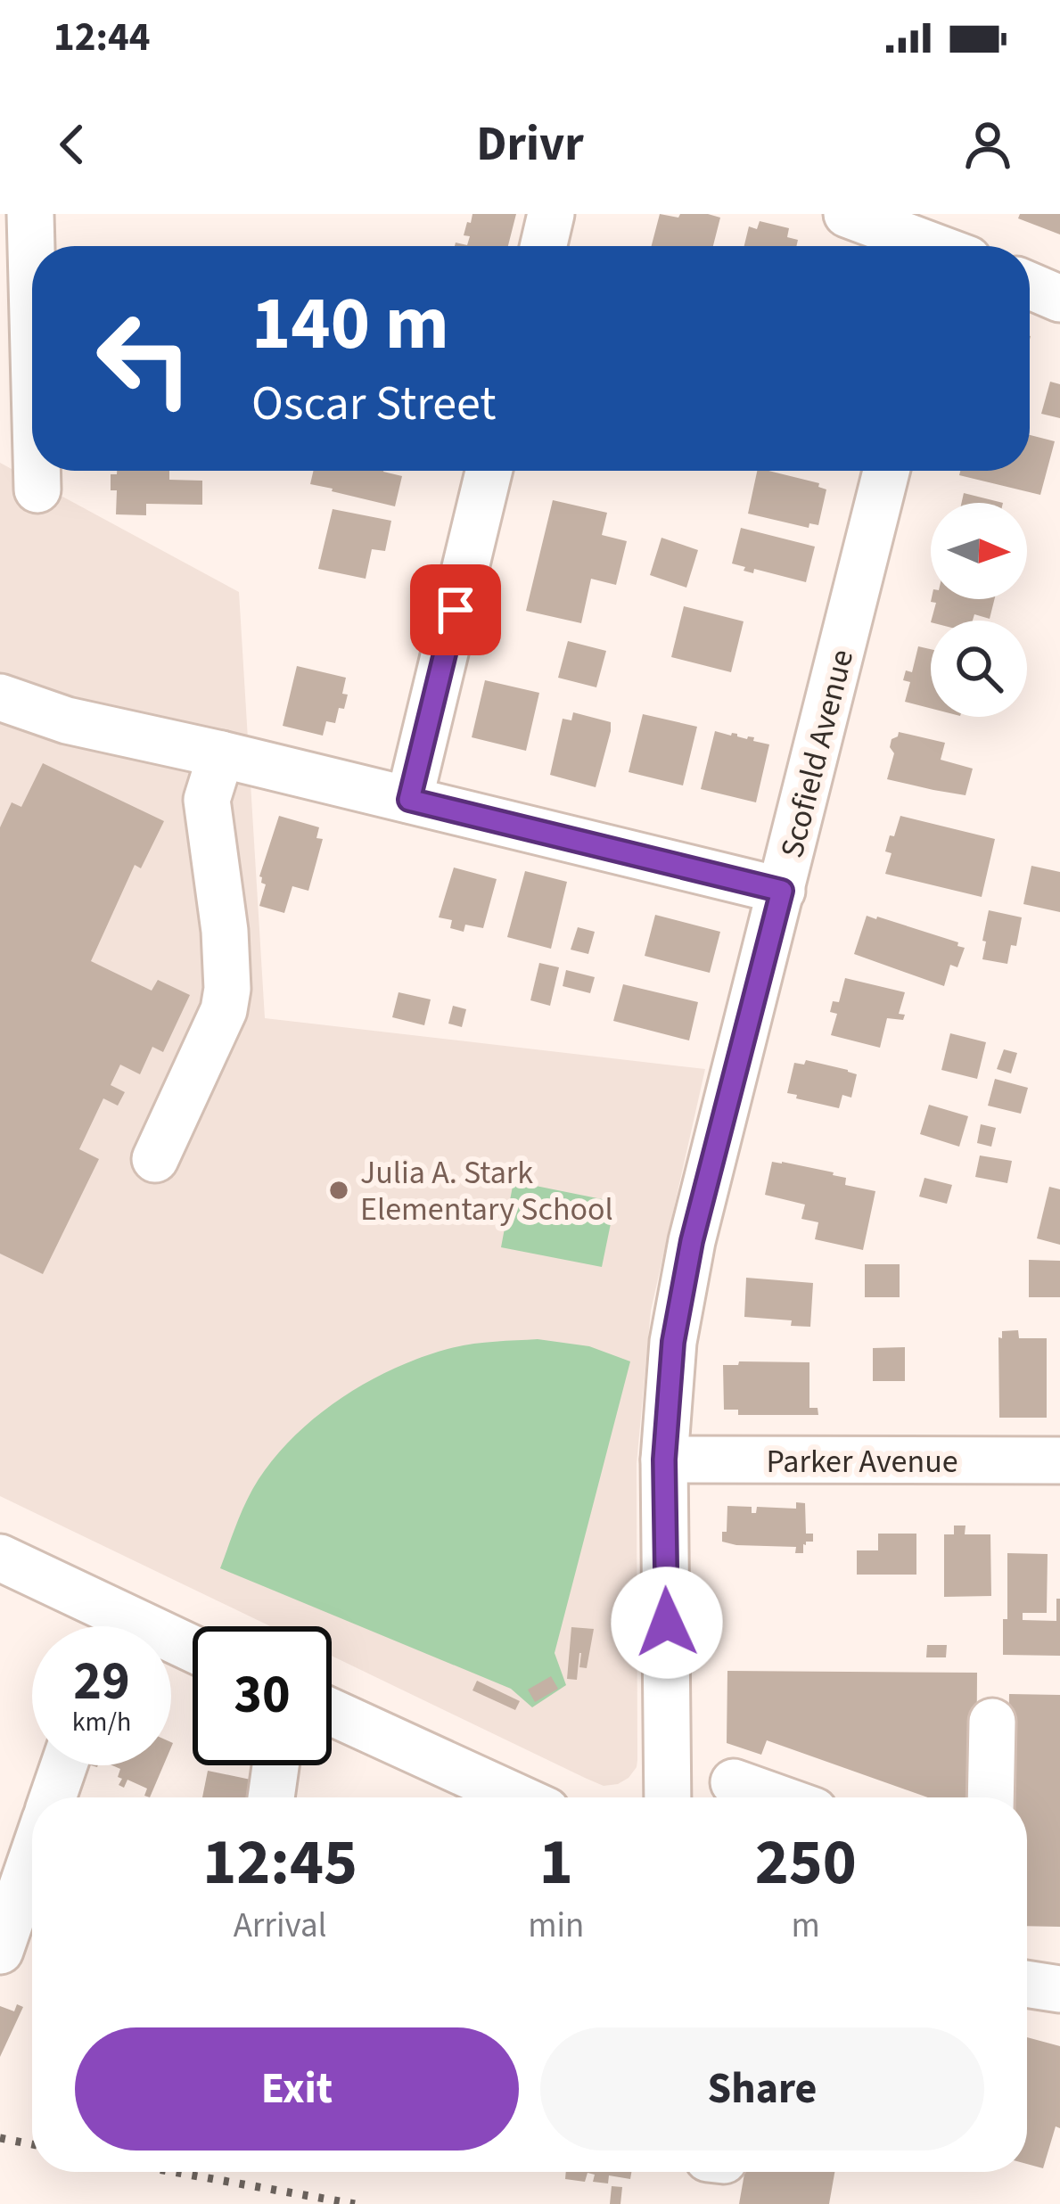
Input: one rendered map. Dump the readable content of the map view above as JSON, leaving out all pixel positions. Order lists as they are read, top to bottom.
{
  "streets": {
    "street": ["Scofield Avenue", "Parker Avenue"]
  },
  "crossings": [
    ["Scofield Avenue", "Parker Avenue"]
  ],
  "places": ["Julia A. Stark Elementary School"],
  "north": "right",
  "page": {
    "status": "12:44",
    "header": "Drivr",
    "turn": ["140 m", "Oscar Street"],
    "speed": "29 km/h",
    "limit": "30",
    "eta": [
      "12:45",
      "Arrival",
      "1",
      "min",
      "250",
      "m"
    ],
    "buttons": ["Exit", "Share"]
  }
}
